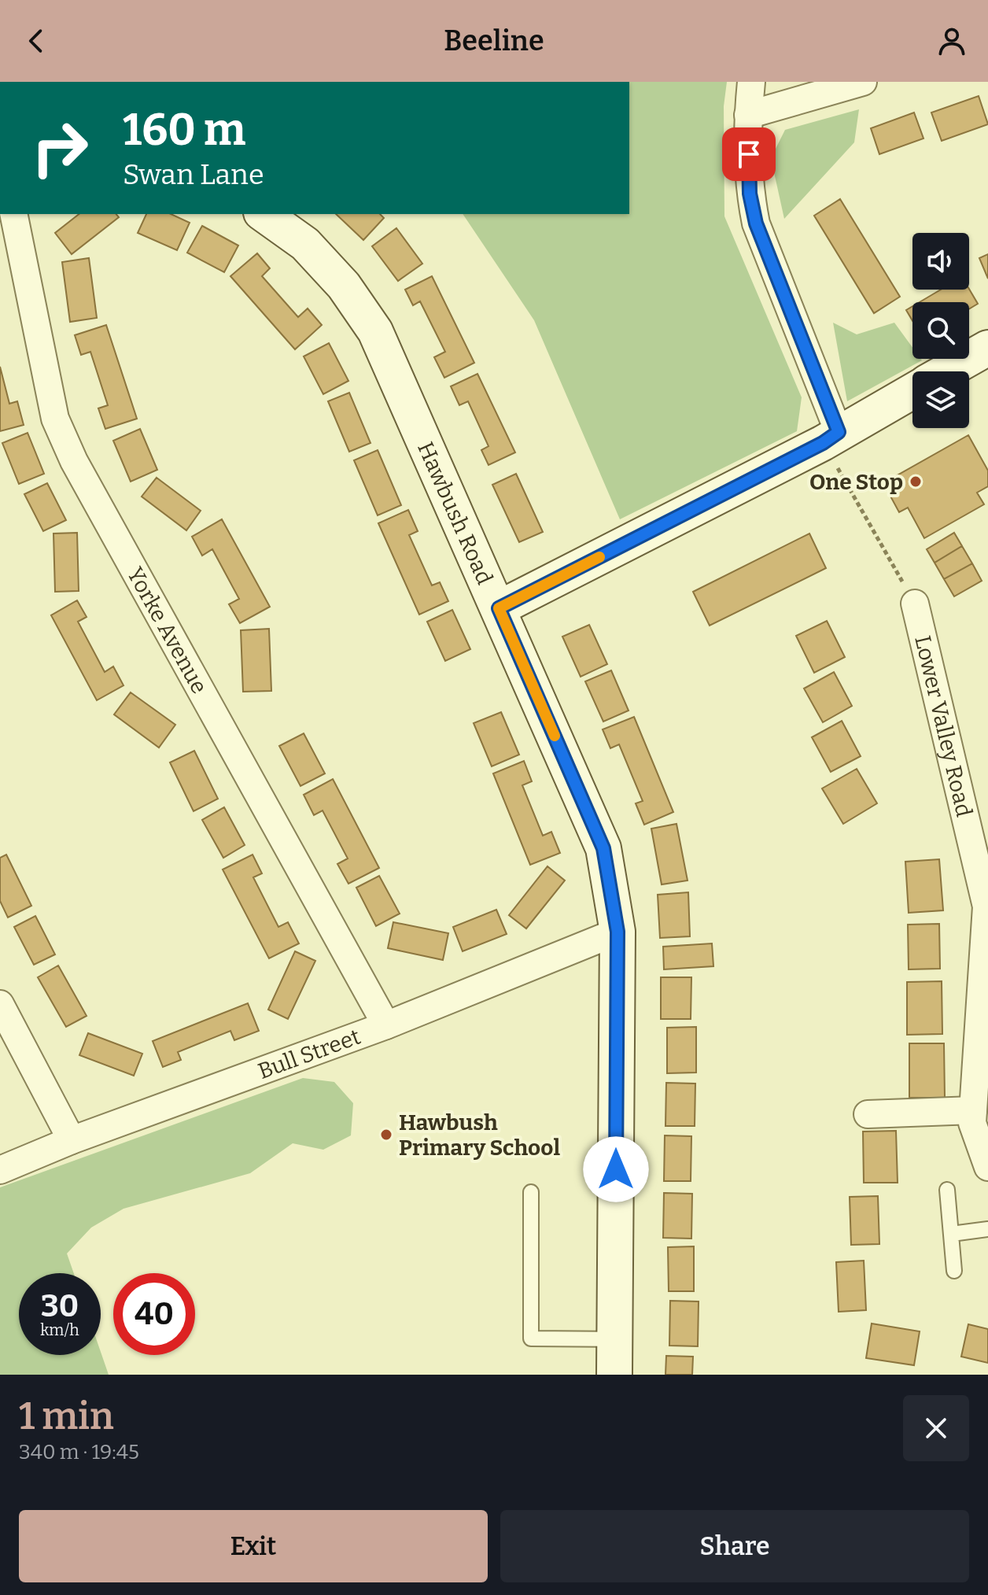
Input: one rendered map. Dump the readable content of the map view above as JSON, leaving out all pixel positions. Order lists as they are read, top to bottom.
{
  "streets": {
    "street": [
      "Hawbush Road",
      "Yorke Avenue",
      "Lower Valley Road",
      "Bull Street"
    ]
  },
  "crossings": [
    ["Hawbush Road", "Bull Street"],
    ["Yorke Avenue", "Bull Street"]
  ],
  "places": ["One Stop", "Hawbush Primary School"],
  "page": {
    "header": "Beeline",
    "turn": ["160 m", "Swan Lane"],
    "speed": "30 km/h",
    "limit": "40",
    "heading": ["1 min", "340 m · 19:45"],
    "buttons": ["Exit", "Share"]
  }
}
